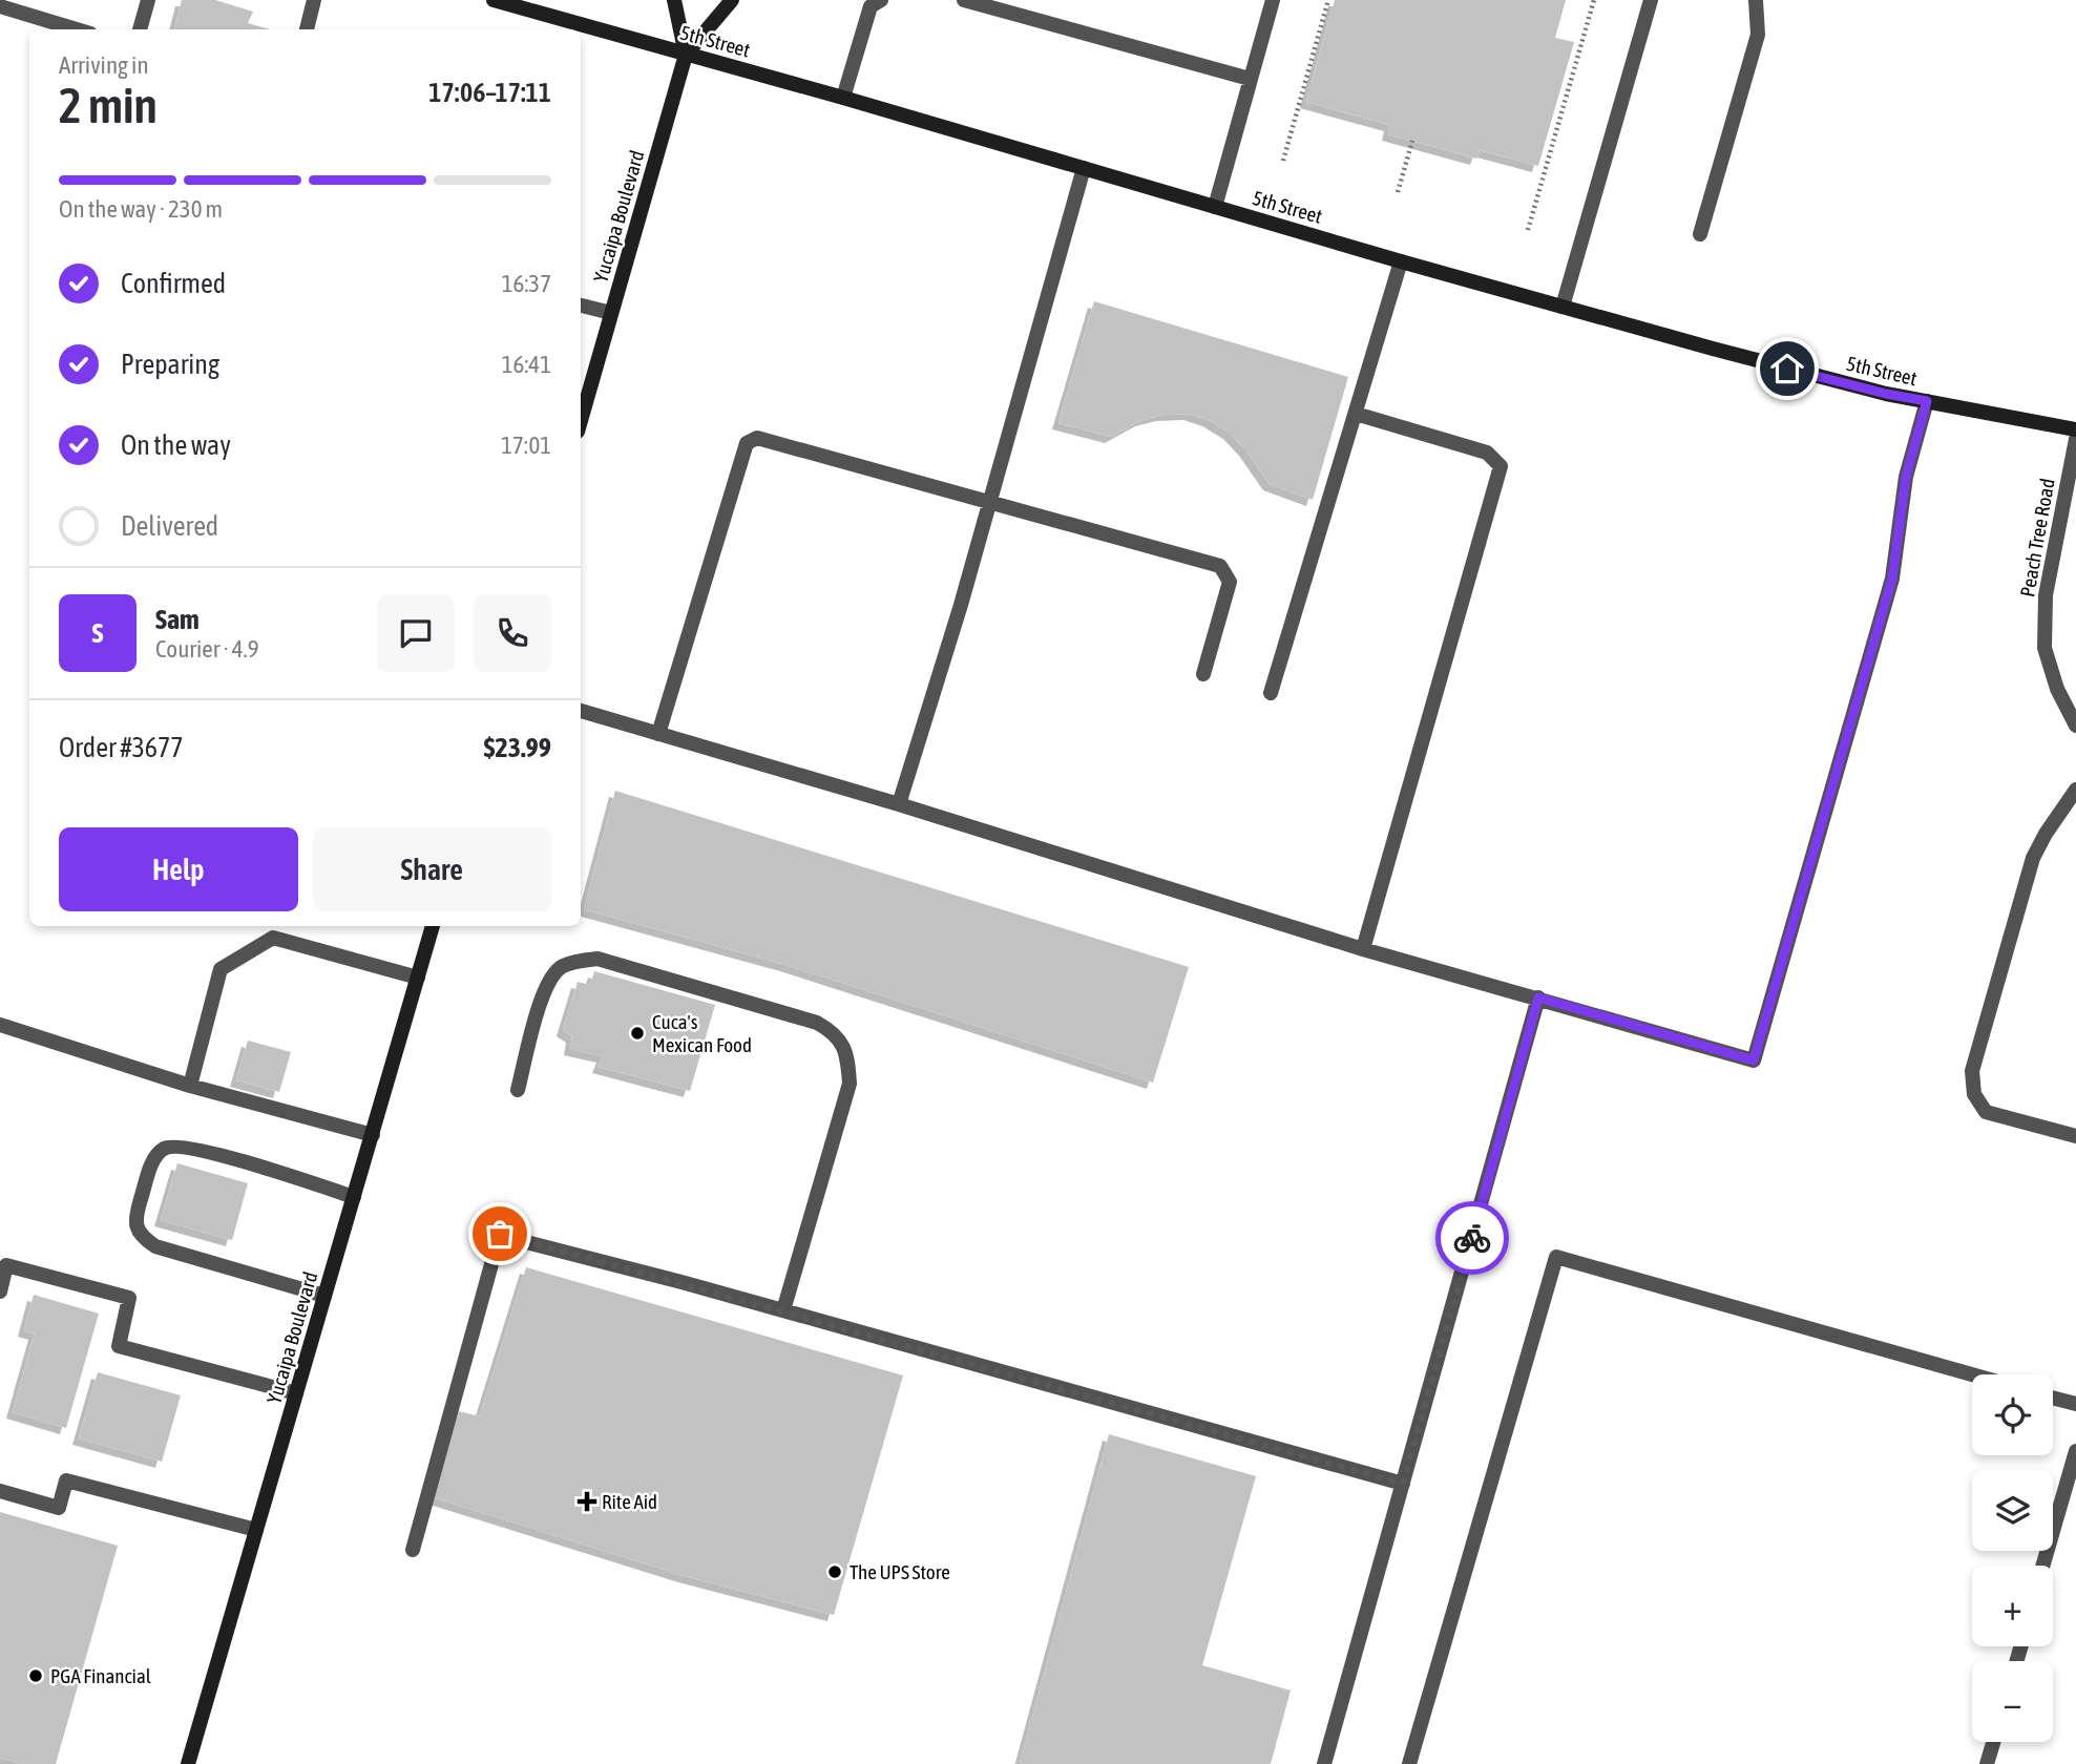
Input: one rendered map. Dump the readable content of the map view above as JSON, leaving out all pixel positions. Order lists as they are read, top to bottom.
{
  "streets": {
    "main road": ["5th Street", "Yucaipa Boulevard"],
    "street": ["Peach Tree Road"]
  },
  "crossings": [
    ["5th Street", "Yucaipa Boulevard"]
  ],
  "places": {
    "other": ["Cuca's Mexican Food", "The UPS Store", "PGA Financial"],
    "health": ["Rite Aid"]
  },
  "page": {
    "heading": ["2 min", "Arriving in", "17:06–17:11"],
    "panel": [
      "Sam",
      "Courier · 4.9",
      "Order #3677",
      "$23.99"
    ],
    "bar": "On the way · 230 m",
    "list": [
      ["Confirmed", "16:37"],
      ["Preparing", "16:41"],
      ["On the way", "17:01"],
      "Delivered"
    ],
    "round": "S",
    "buttons": ["Help", "Share"],
    "map_buttons": ["+", "−"]
  }
}
